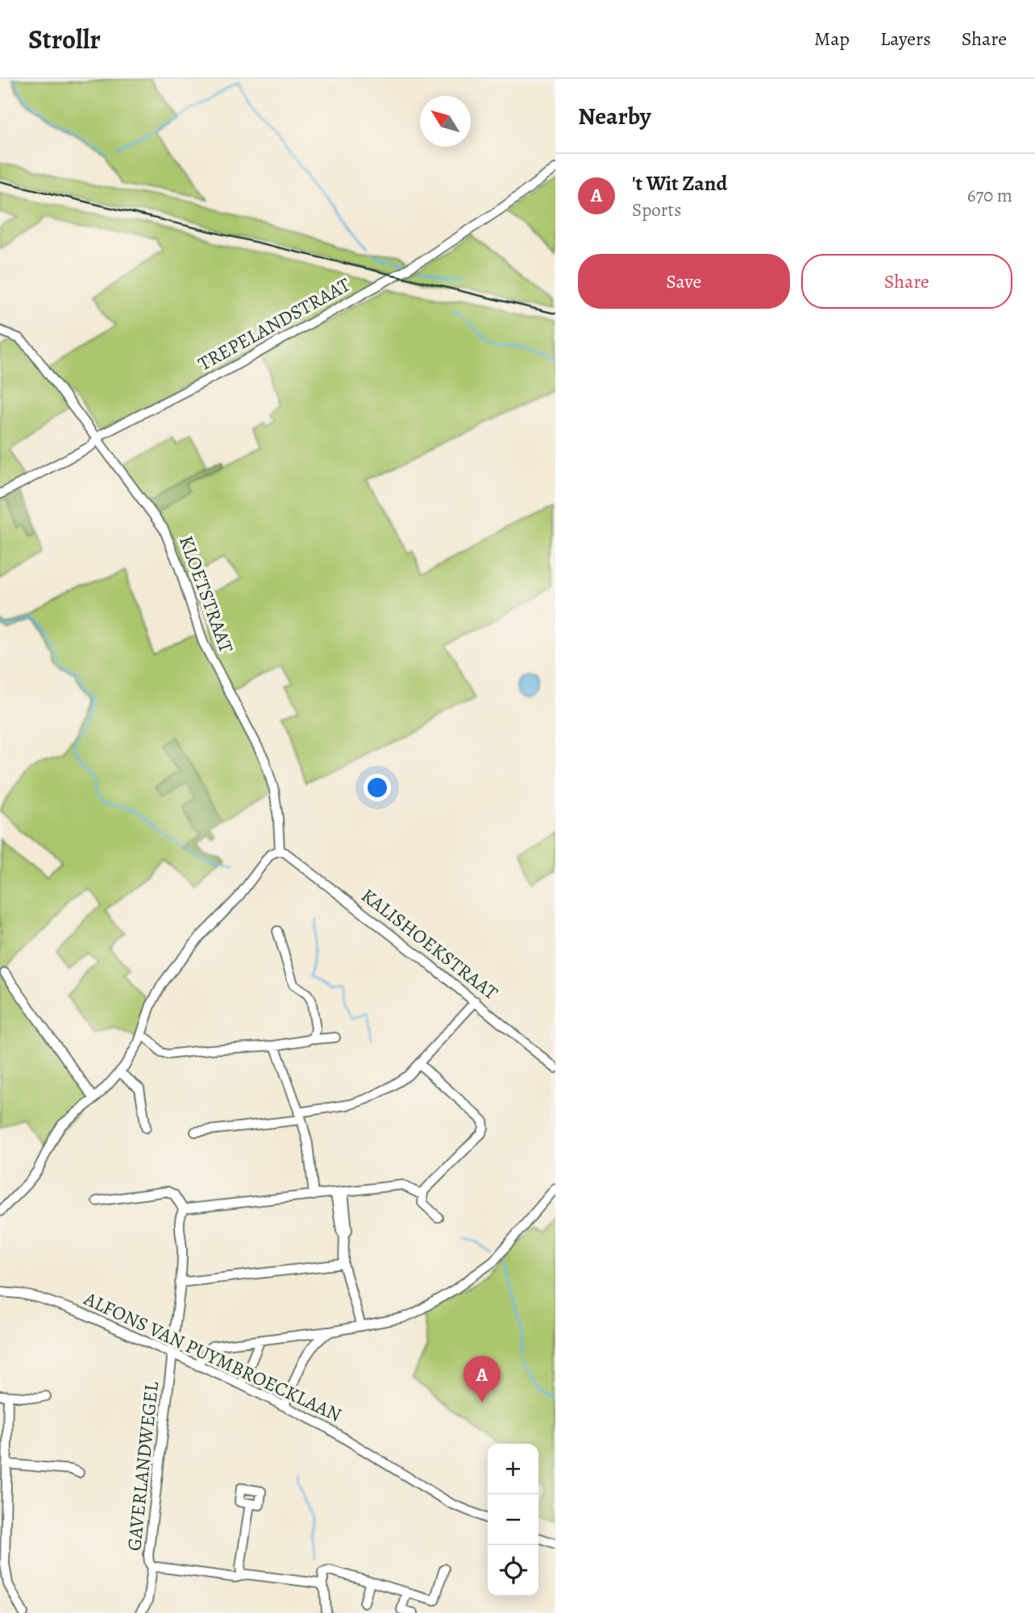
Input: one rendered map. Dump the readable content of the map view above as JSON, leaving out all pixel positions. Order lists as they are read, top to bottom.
{
  "streets": {
    "street": [
      "TREPELANDSTRAAT",
      "KLOETSTRAAT",
      "KALISHOEKSTRAAT",
      "ALFONS VAN PUYMBROECKLAAN",
      "GAVERLANDWEGEL"
    ]
  },
  "crossings": [
    ["TREPELANDSTRAAT", "KLOETSTRAAT"],
    ["KLOETSTRAAT", "KALISHOEKSTRAAT"],
    ["ALFONS VAN PUYMBROECKLAAN", "GAVERLANDWEGEL"]
  ],
  "north": "top left",
  "page": {
    "header": "Strollr",
    "nav": ["Map", "Layers", "Share"],
    "heading": "Nearby",
    "list": [
      {
        "mark": "A",
        "name": "'t Wit Zand",
        "note": "Sports",
        "value": "670 m"
      }
    ],
    "buttons": ["Save", "Share"],
    "pins": "A",
    "map_buttons": ["+", "−"]
  }
}
